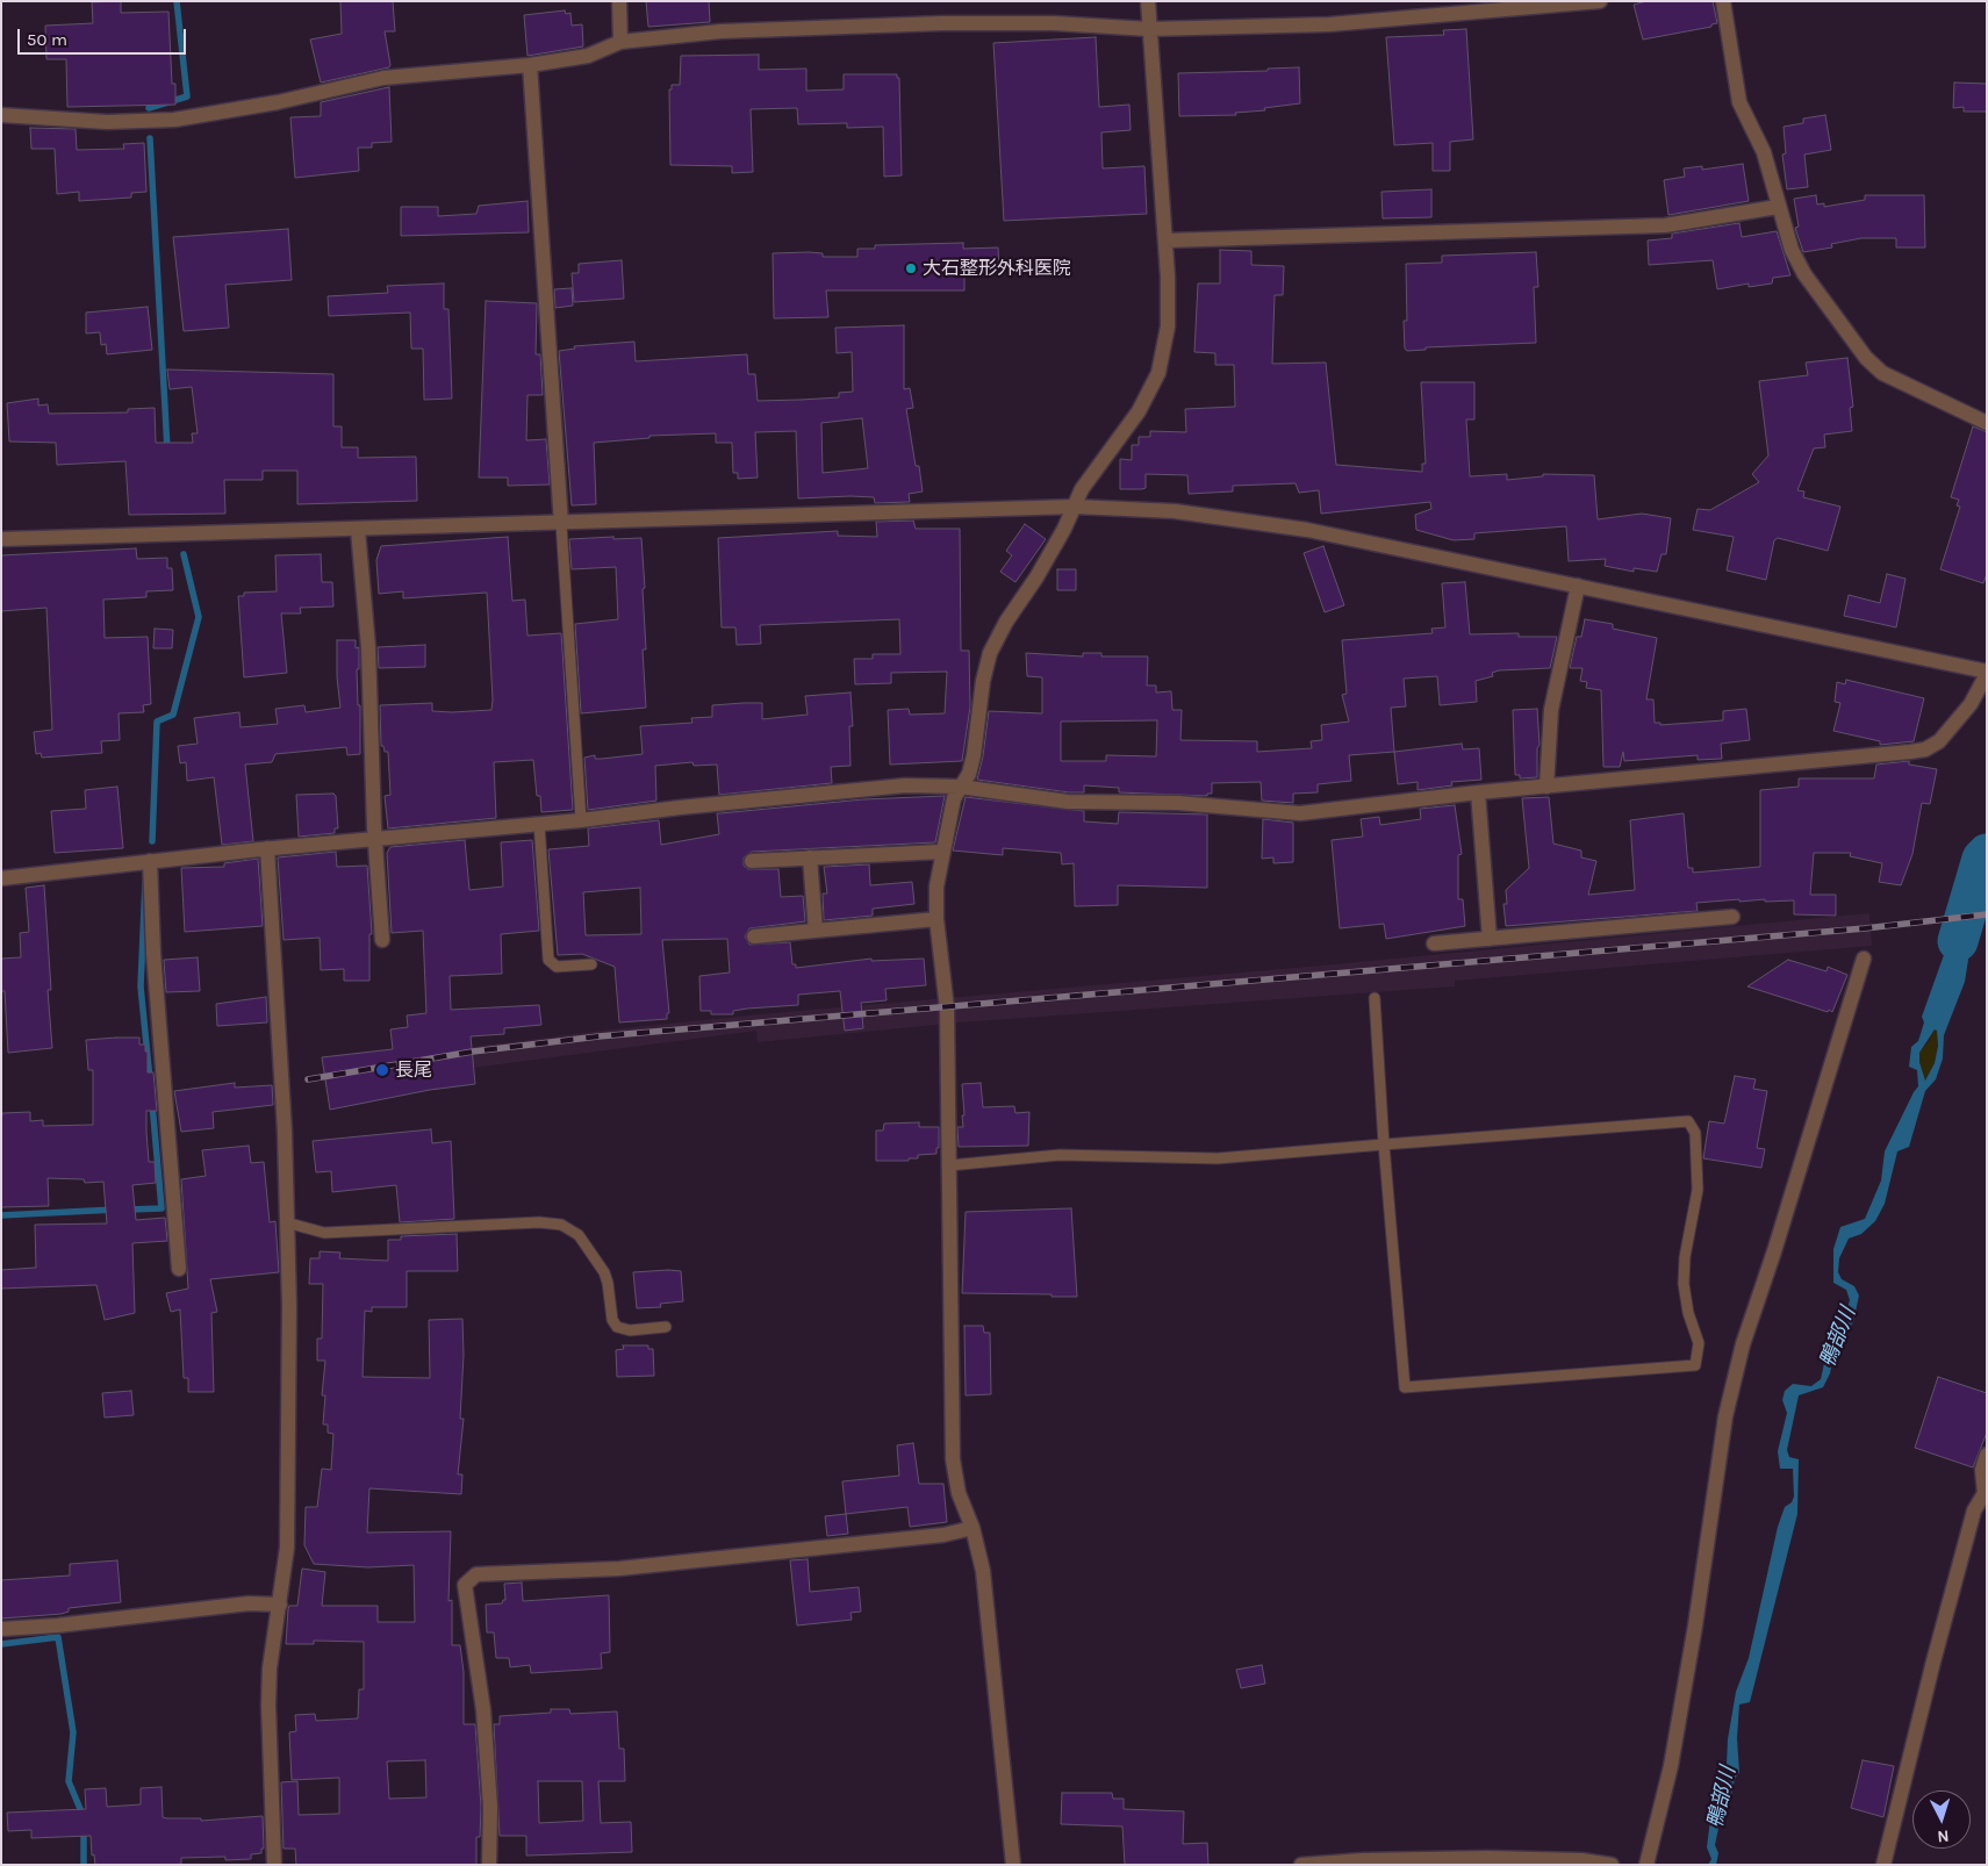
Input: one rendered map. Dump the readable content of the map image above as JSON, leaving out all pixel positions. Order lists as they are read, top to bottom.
{
  "water": ["鴨部川"],
  "places": ["大石整形外科医院", "長尾"],
  "scale_bar": "50 m",
  "north": "bottom"
}
